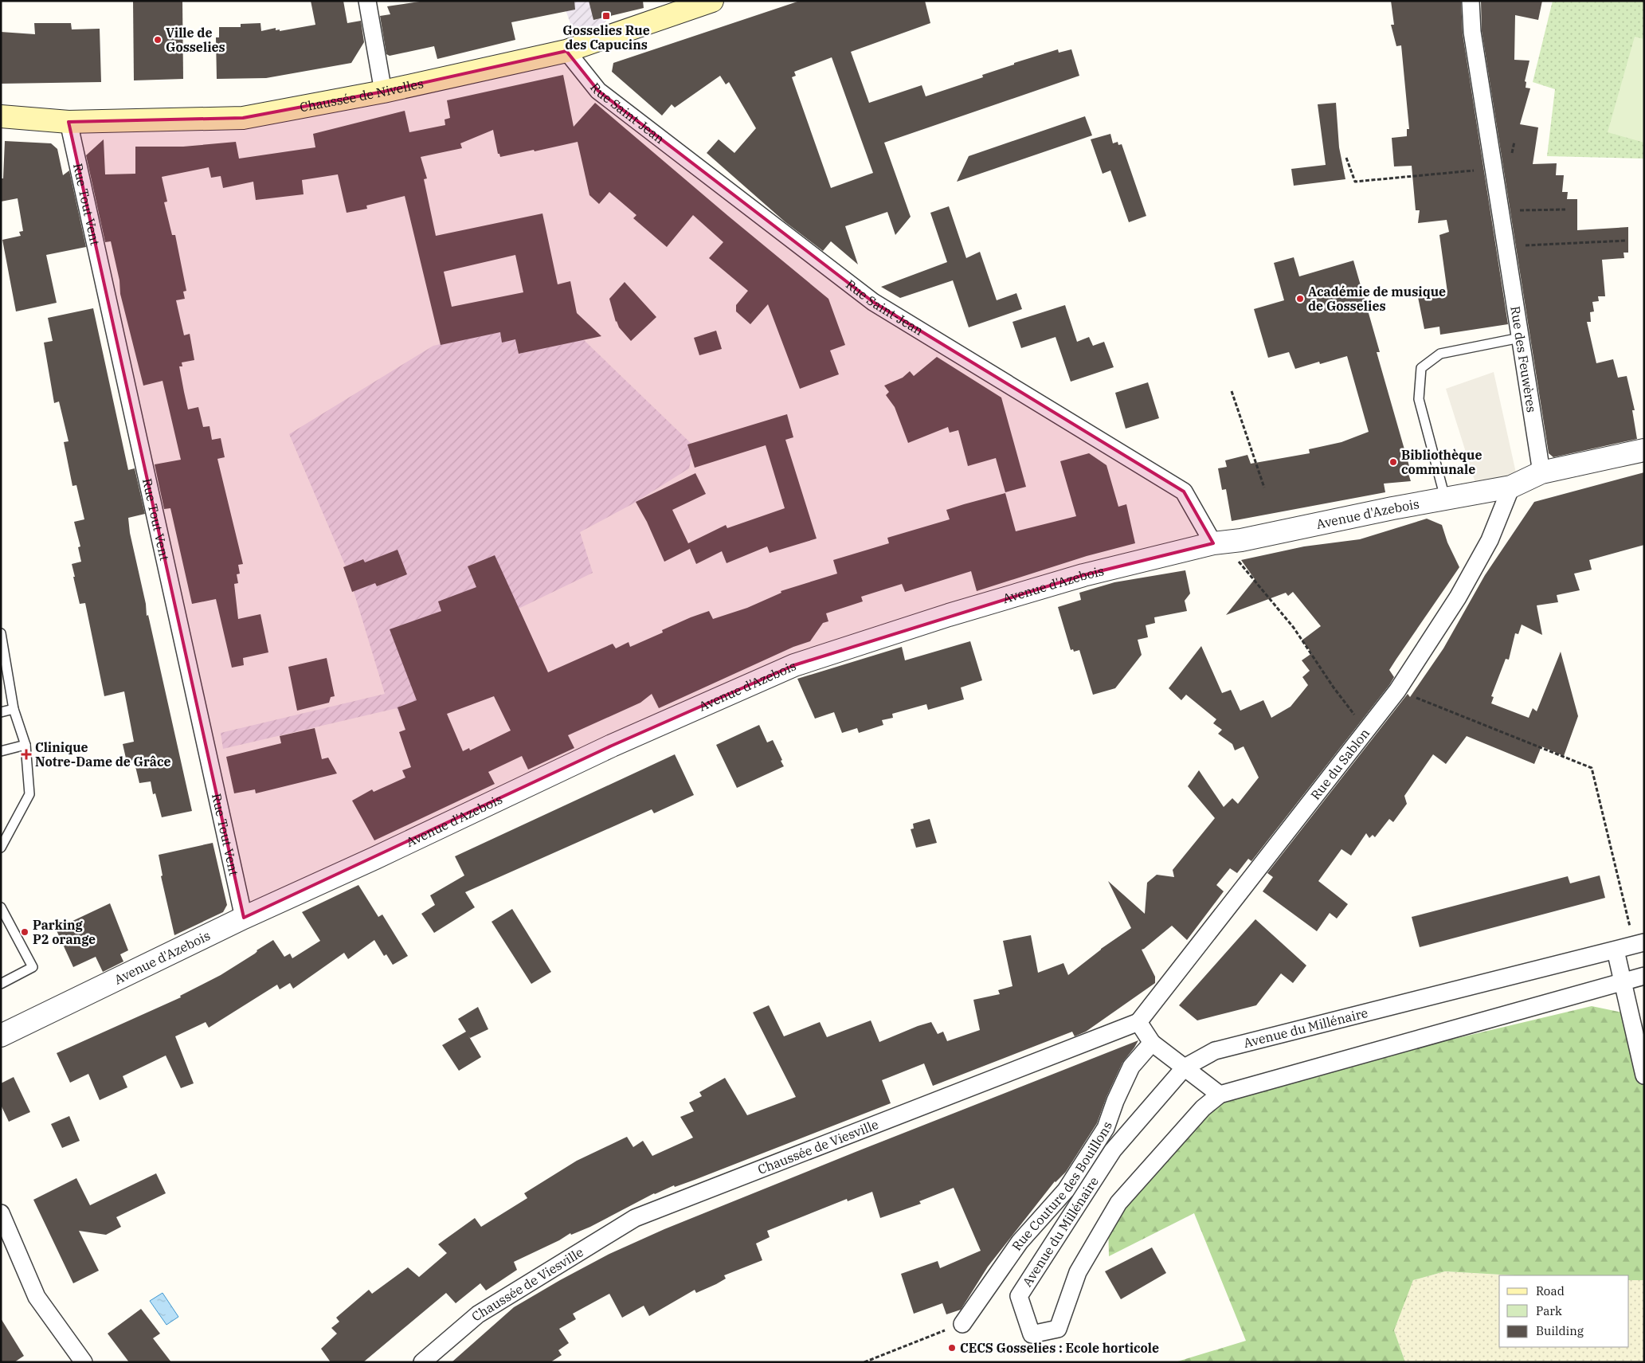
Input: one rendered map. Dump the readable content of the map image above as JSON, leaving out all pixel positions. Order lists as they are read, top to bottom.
{
  "streets": {
    "main road": ["Chaussée de Nivelles"],
    "street": [
      "Rue Saint-Jean",
      "Rue Tout Vent",
      "Rue des Feuwères",
      "Avenue d'Azebois",
      "Rue du Sablon",
      "Avenue du Millénaire",
      "Chaussée de Viesville",
      "Rue Couture des Bouillons"
    ]
  },
  "crossings": [
    ["Chaussée de Nivelles", "Rue Saint-Jean"],
    ["Chaussée de Nivelles", "Rue Tout Vent"],
    ["Rue Saint-Jean", "Avenue d'Azebois"],
    ["Rue Tout Vent", "Avenue d'Azebois"],
    ["Rue des Feuwères", "Avenue d'Azebois"],
    ["Avenue d'Azebois", "Rue du Sablon"],
    ["Rue du Sablon", "Chaussée de Viesville"]
  ],
  "places": {
    "transit": ["Gosselies Rue des Capucins"],
    "other": [
      "Ville de Gosselies",
      "Académie de musique de Gosselies",
      "Bibliothèque communale",
      "Parking P2 orange",
      "CECS Gosselies : Ecole horticole"
    ],
    "health": ["Clinique Notre-Dame de Grâce"]
  },
  "legend": ["Road", "Park", "Building"]
}
